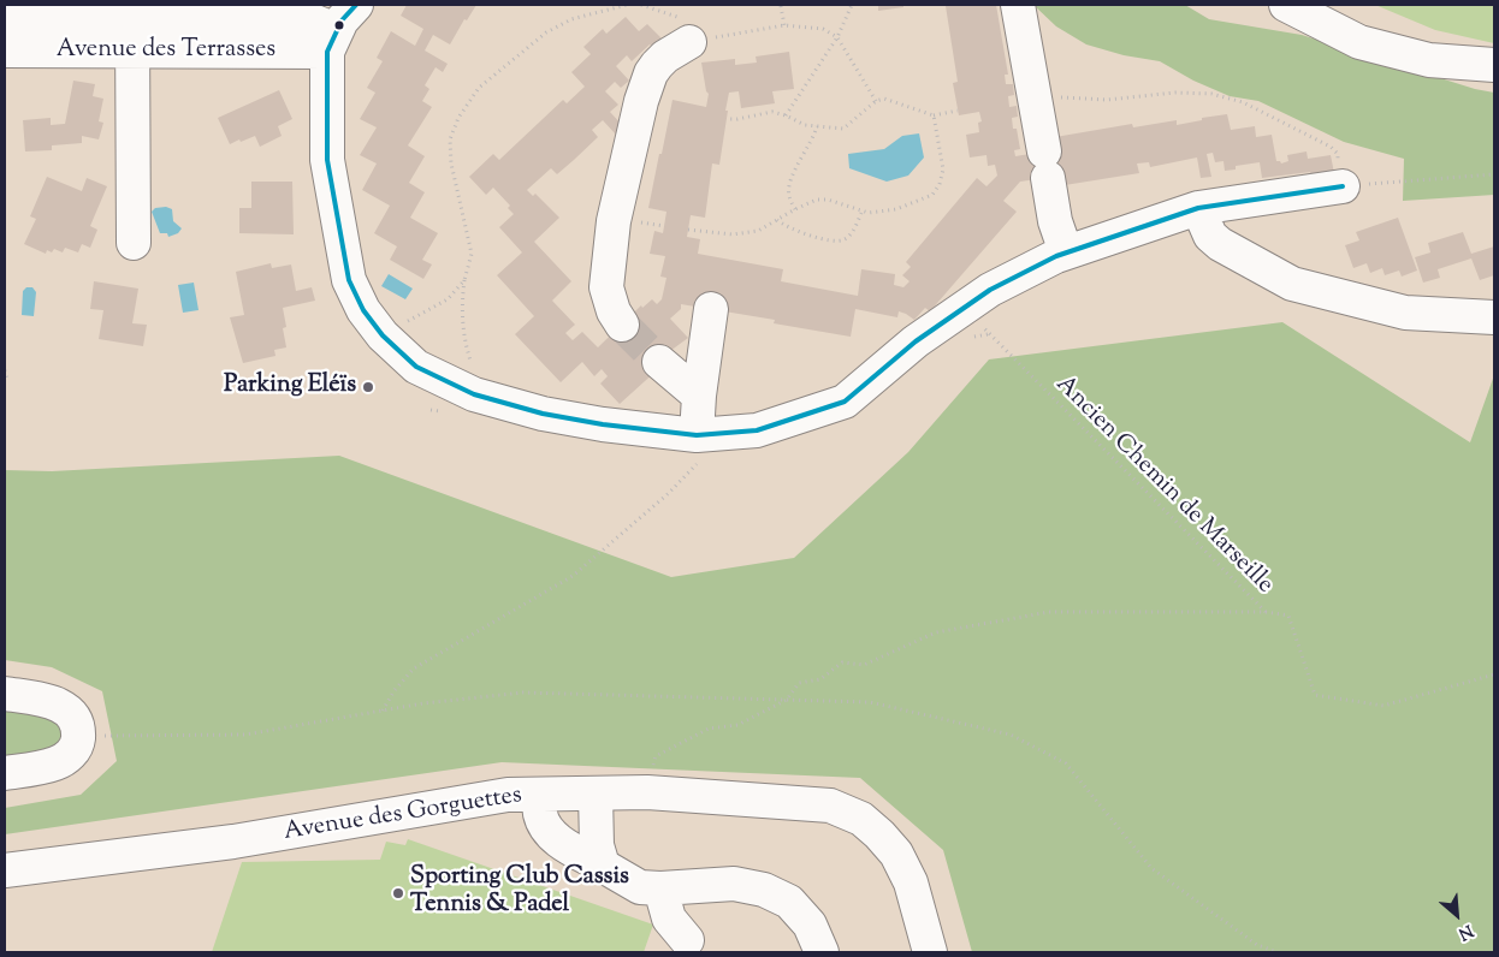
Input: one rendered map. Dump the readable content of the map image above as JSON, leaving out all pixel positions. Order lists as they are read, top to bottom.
{
  "streets": {
    "street": ["Avenue des Terrasses", "Avenue des Gorguettes"],
    "path": ["Ancien Chemin de Marseille"]
  },
  "crossings": [
    ["Ancien Chemin de Marseille", "Avenue des Gorguettes"]
  ],
  "places": ["Parking Eléïs", "Sporting Club Cassis Tennis & Padel"],
  "north": "bottom right"
}
